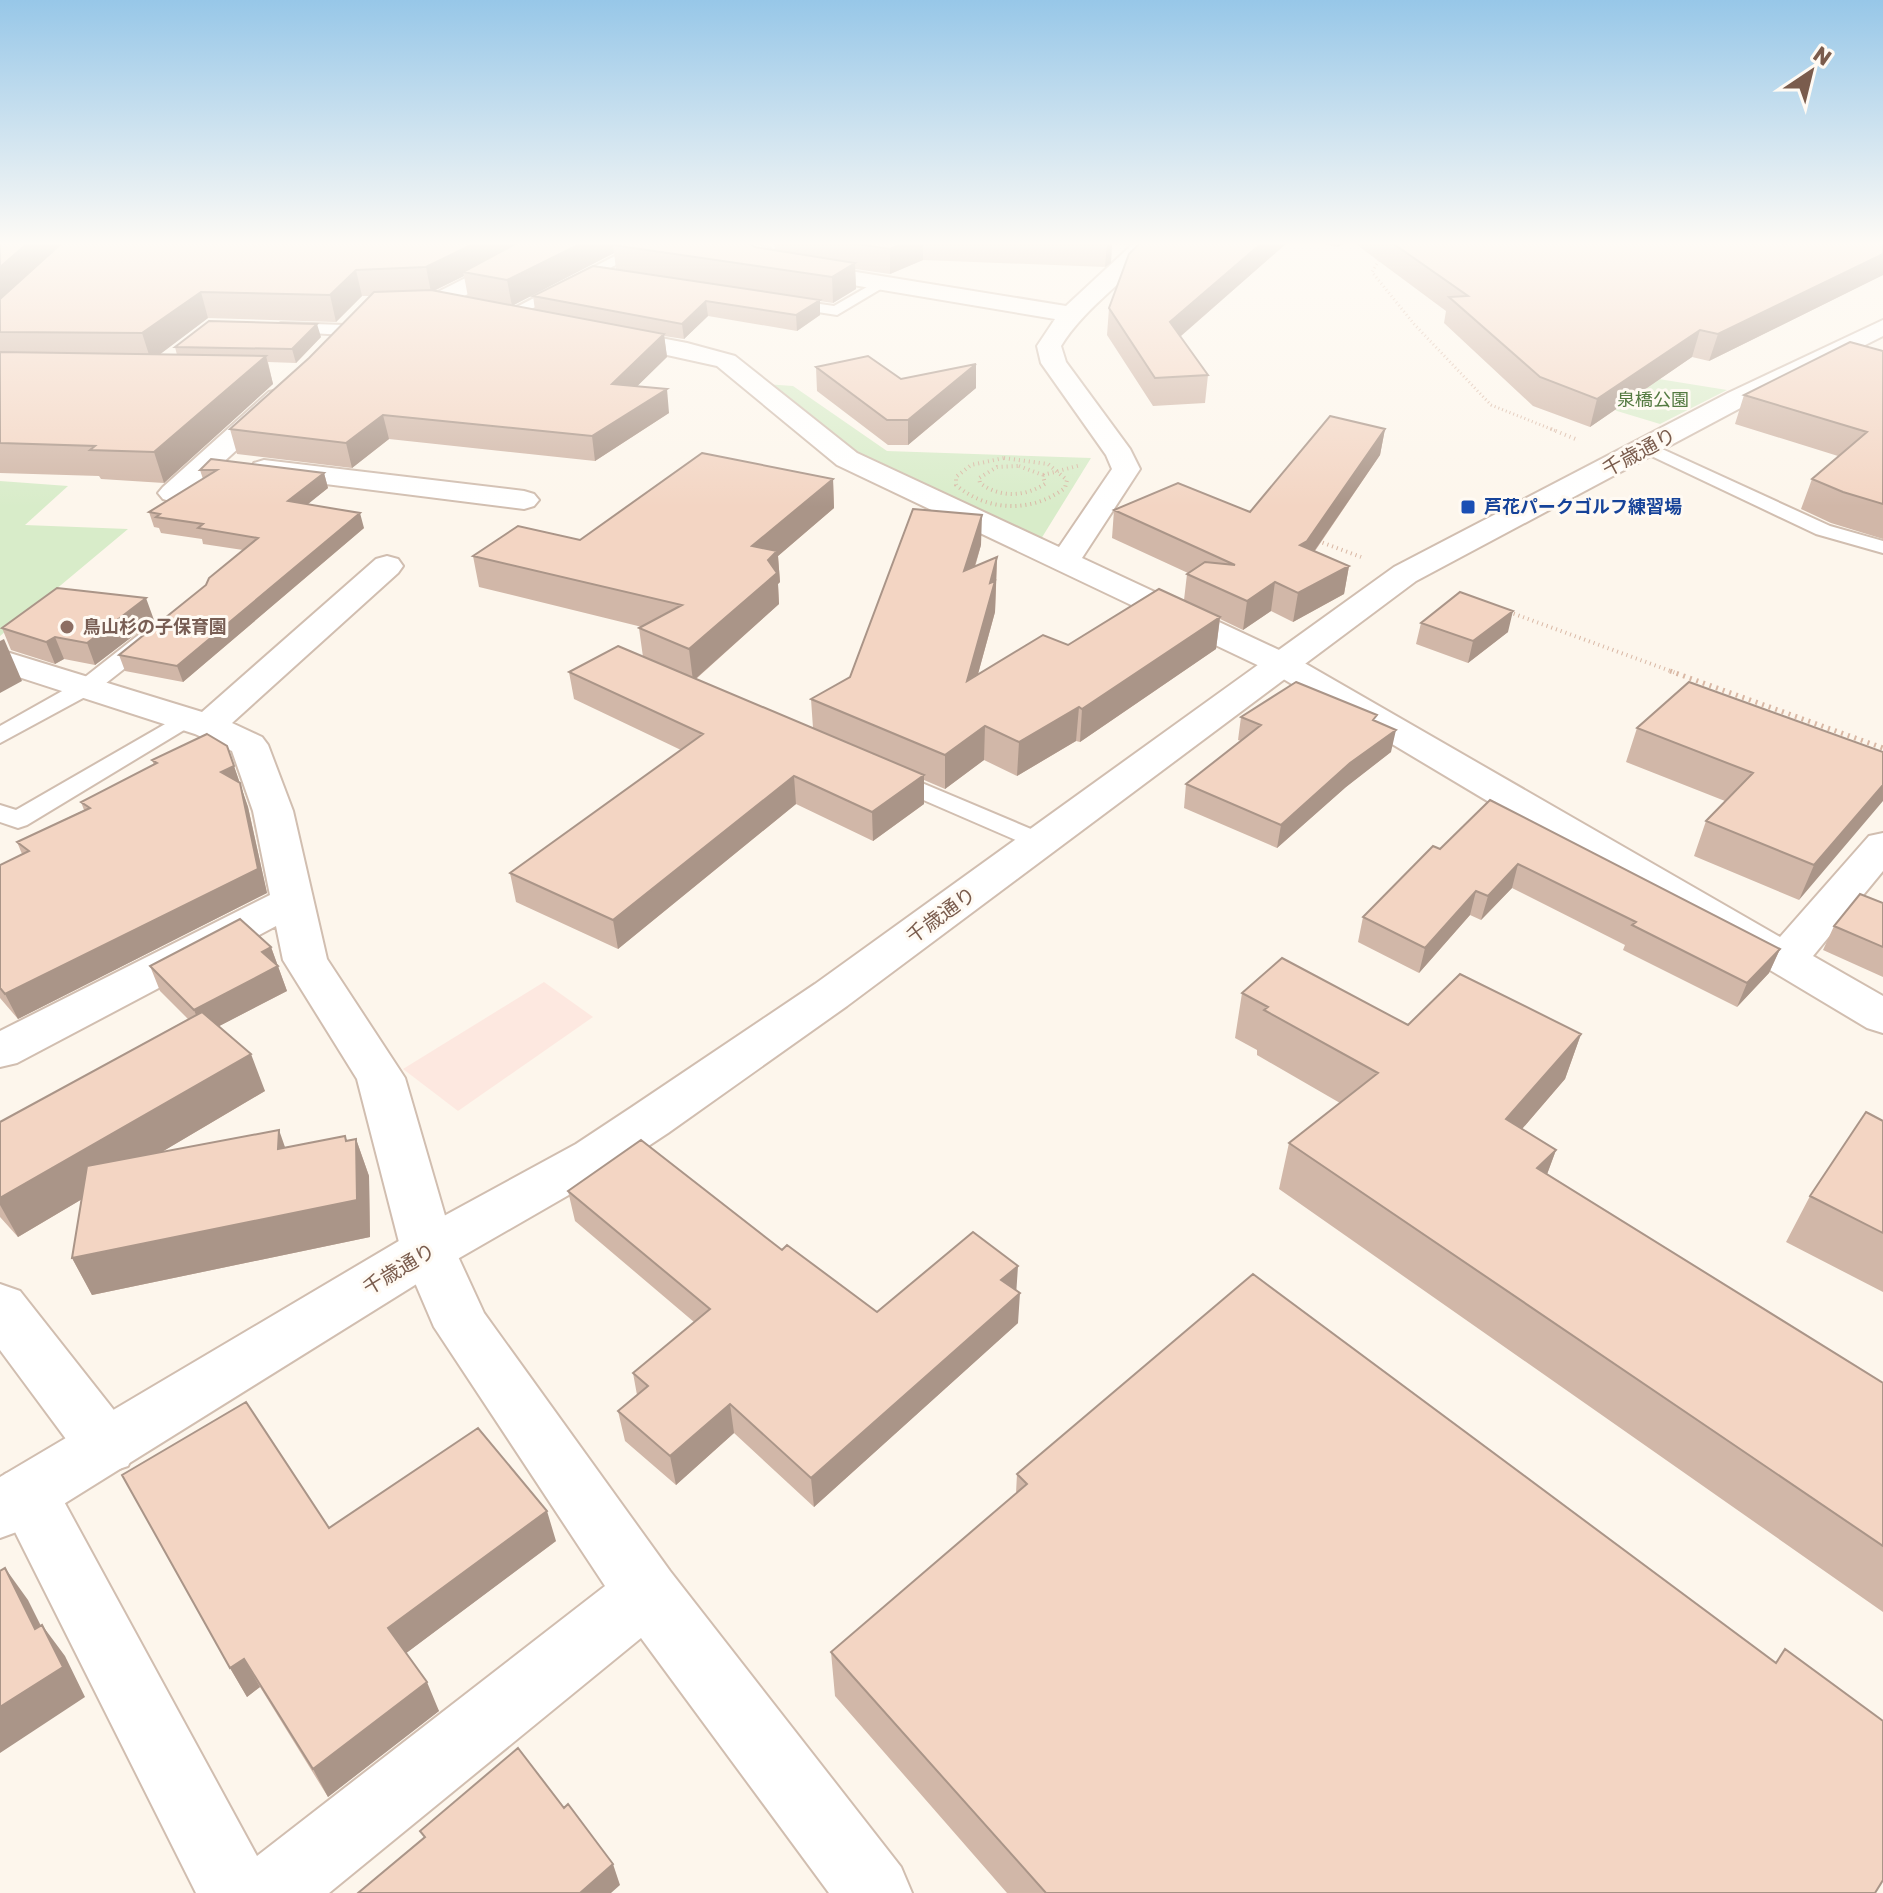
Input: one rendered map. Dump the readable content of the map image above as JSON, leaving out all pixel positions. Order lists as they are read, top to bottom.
{
  "streets": {
    "street": ["千歳通り"]
  },
  "parks": ["泉橋公園"],
  "places": {
    "transit": ["芦花パークゴルフ練習場"],
    "other": ["鳥山杉の子保育園"]
  },
  "north": "top right"
}
